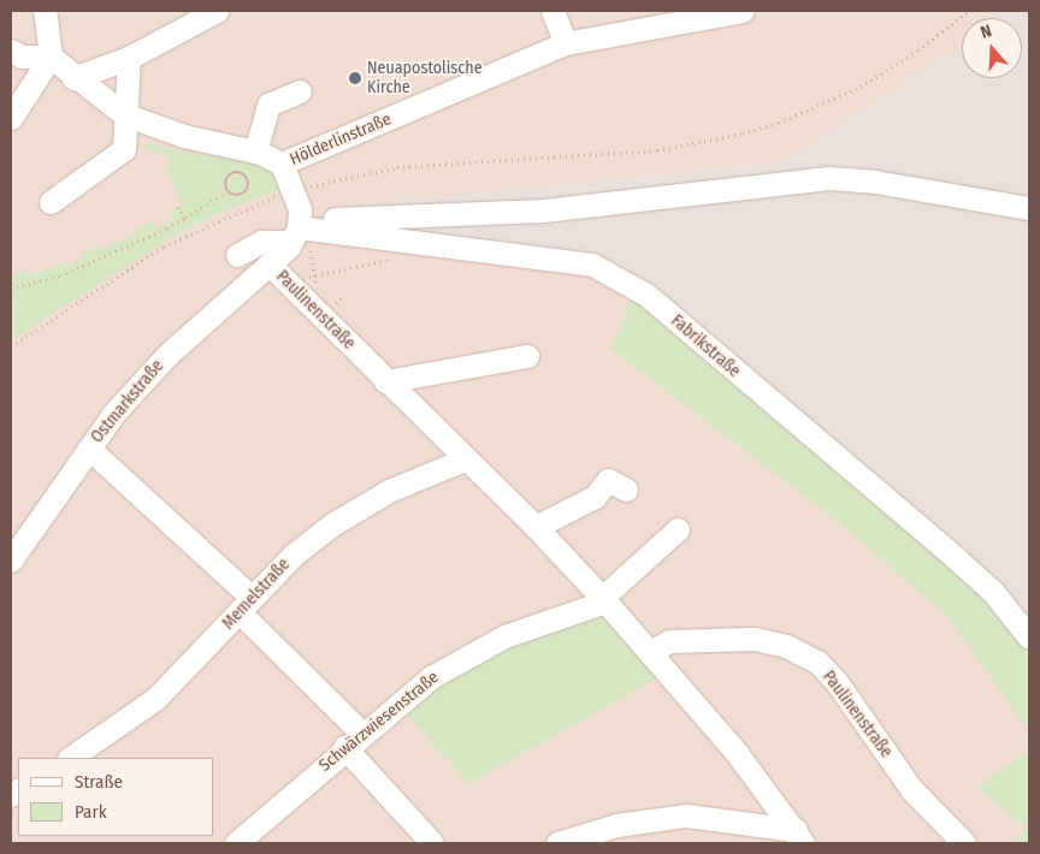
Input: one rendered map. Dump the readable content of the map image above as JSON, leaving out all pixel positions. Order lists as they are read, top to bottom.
{
  "streets": {
    "street": [
      "Hölderlinstraße",
      "Paulinenstraße",
      "Fabrikstraße",
      "Ostmarkstraße",
      "Memelstraße",
      "Schwärzwiesenstraße"
    ]
  },
  "crossings": [
    ["Paulinenstraße", "Fabrikstraße"],
    ["Paulinenstraße", "Ostmarkstraße"],
    ["Paulinenstraße", "Memelstraße"],
    ["Paulinenstraße", "Schwärzwiesenstraße"]
  ],
  "places": ["Neuapostolische Kirche"],
  "legend": ["Straße", "Park"],
  "north": "top"
}
